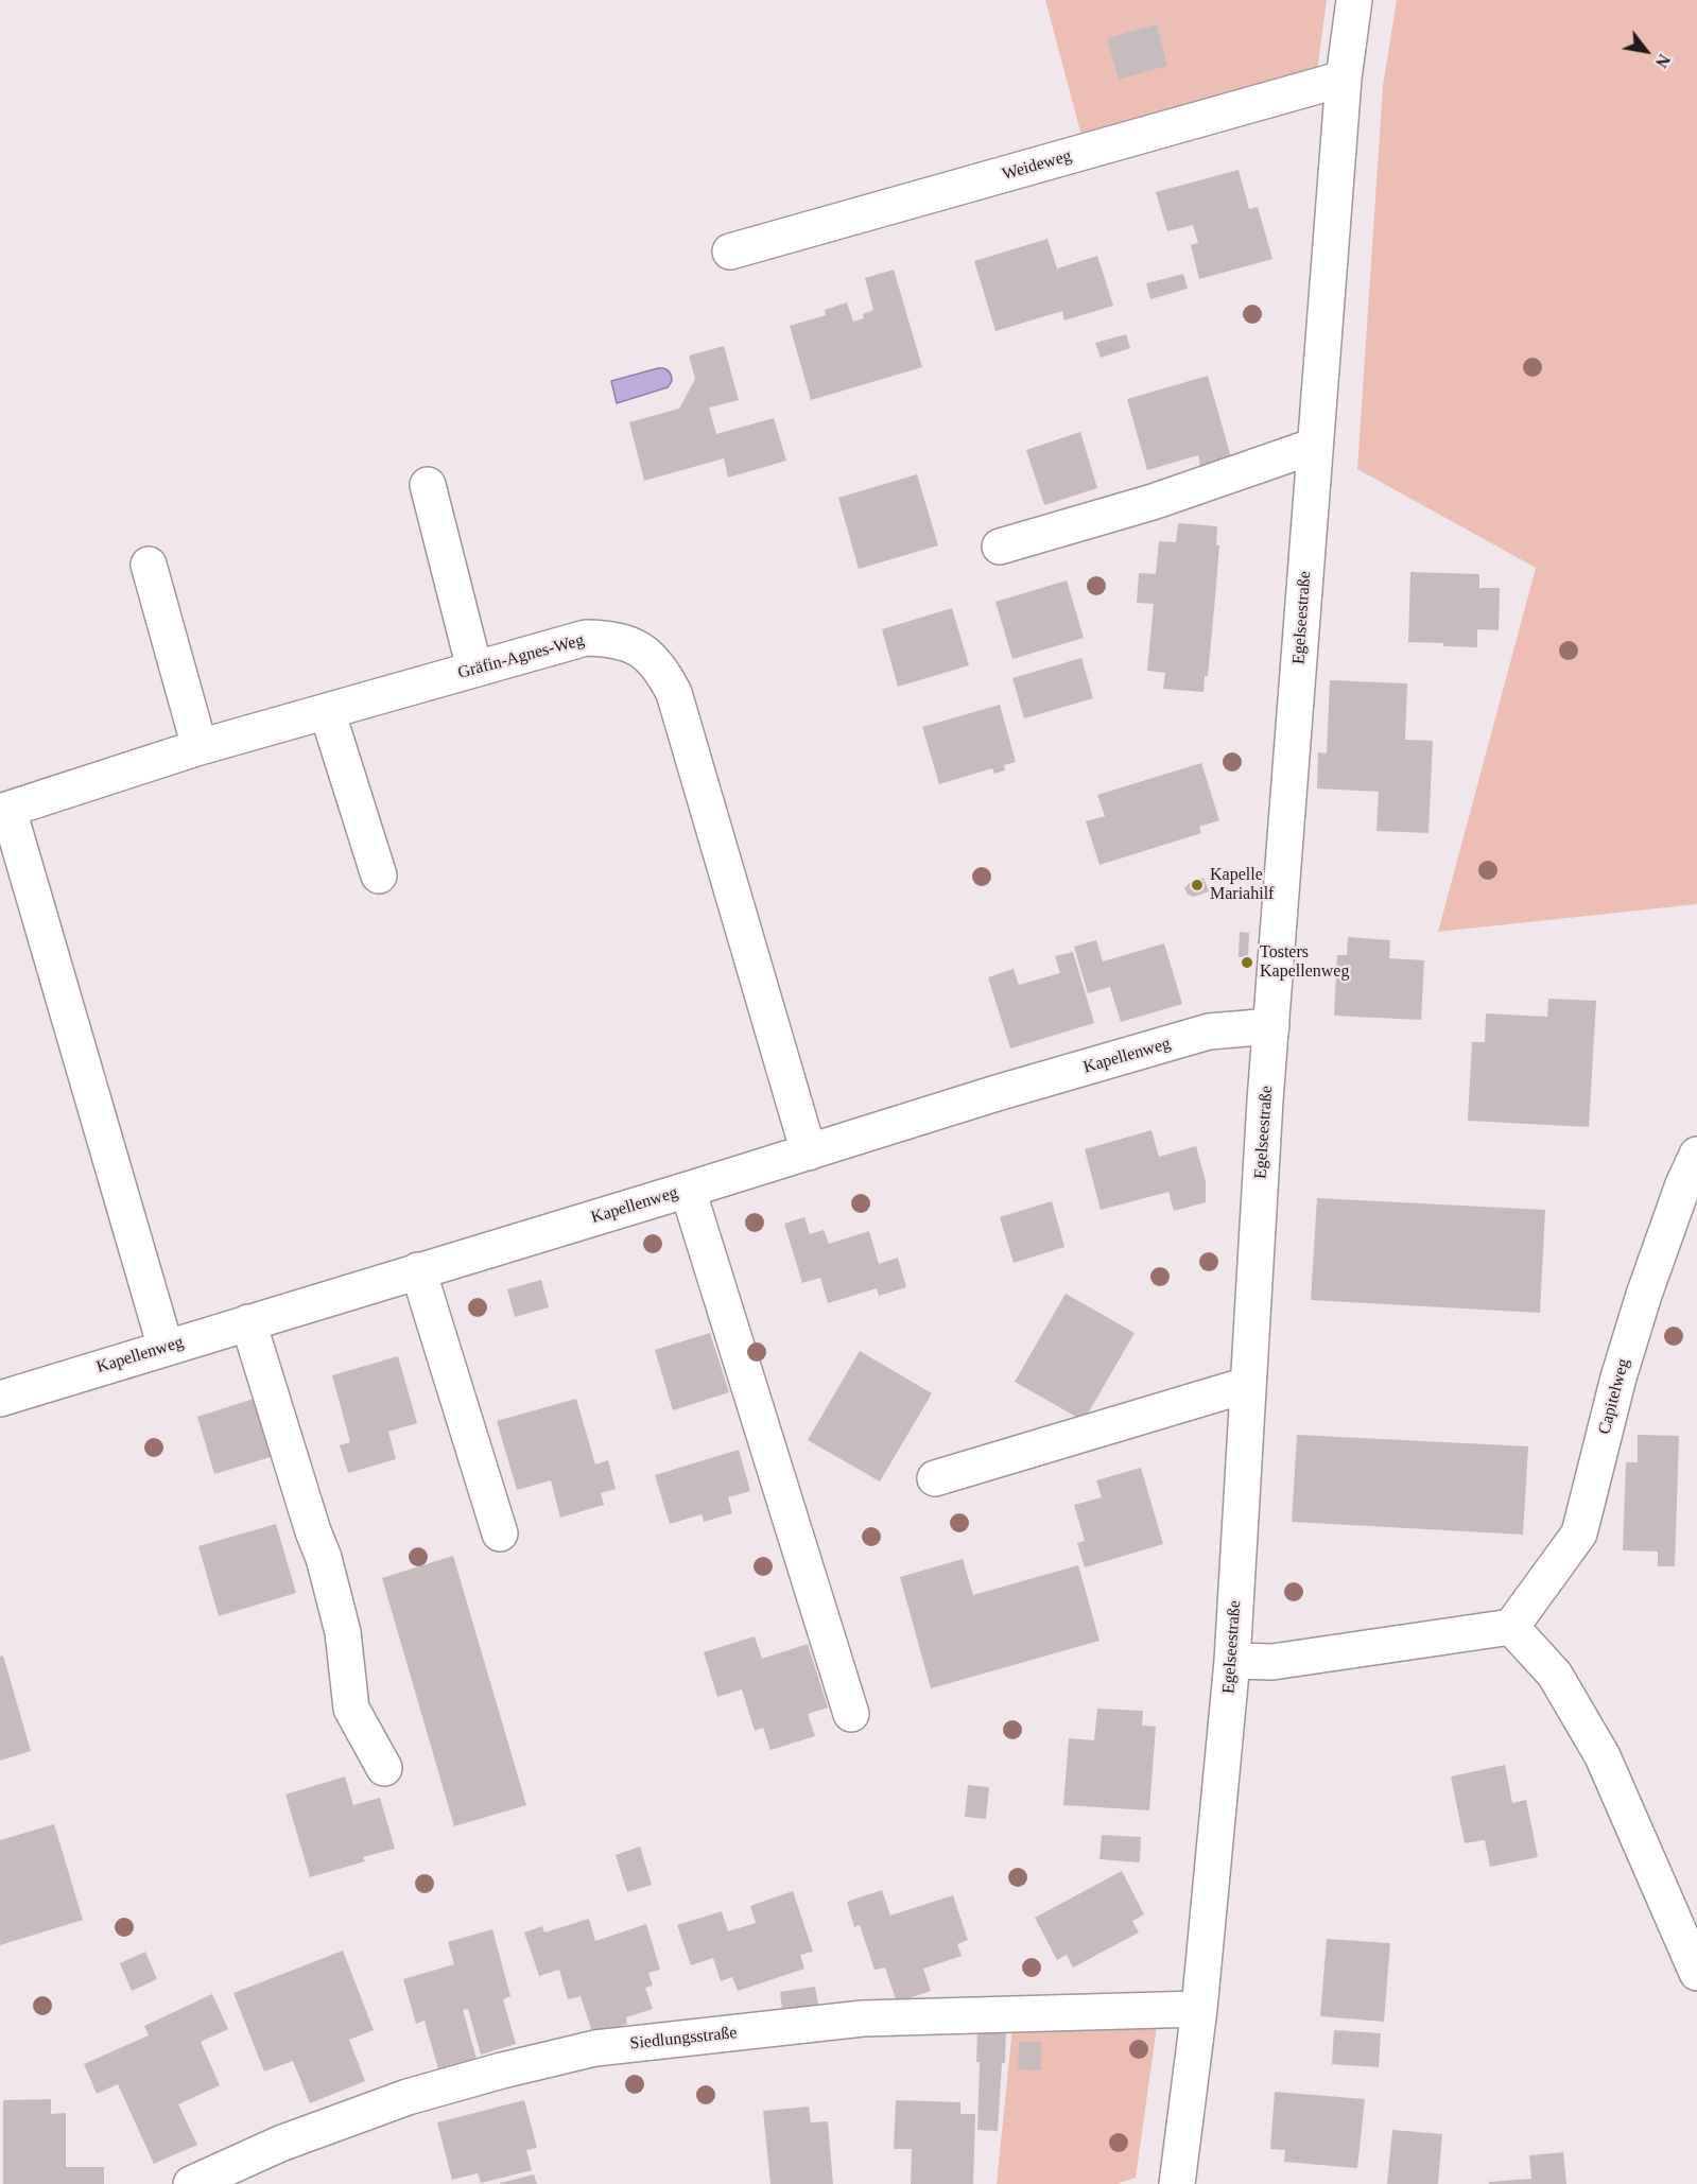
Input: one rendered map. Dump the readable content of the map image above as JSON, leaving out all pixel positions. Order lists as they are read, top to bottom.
{
  "streets": {
    "street": [
      "Weideweg",
      "Egelseestraße",
      "Gräfin-Agnes-Weg",
      "Kapellenweg",
      "Capitelweg",
      "Siedlungsstraße"
    ]
  },
  "crossings": [
    ["Weideweg", "Egelseestraße"],
    ["Egelseestraße", "Kapellenweg"],
    ["Egelseestraße", "Siedlungsstraße"],
    ["Gräfin-Agnes-Weg", "Kapellenweg"]
  ],
  "places": ["Kapelle Mariahilf", "Tosters Kapellenweg"],
  "north": "bottom right"
}
